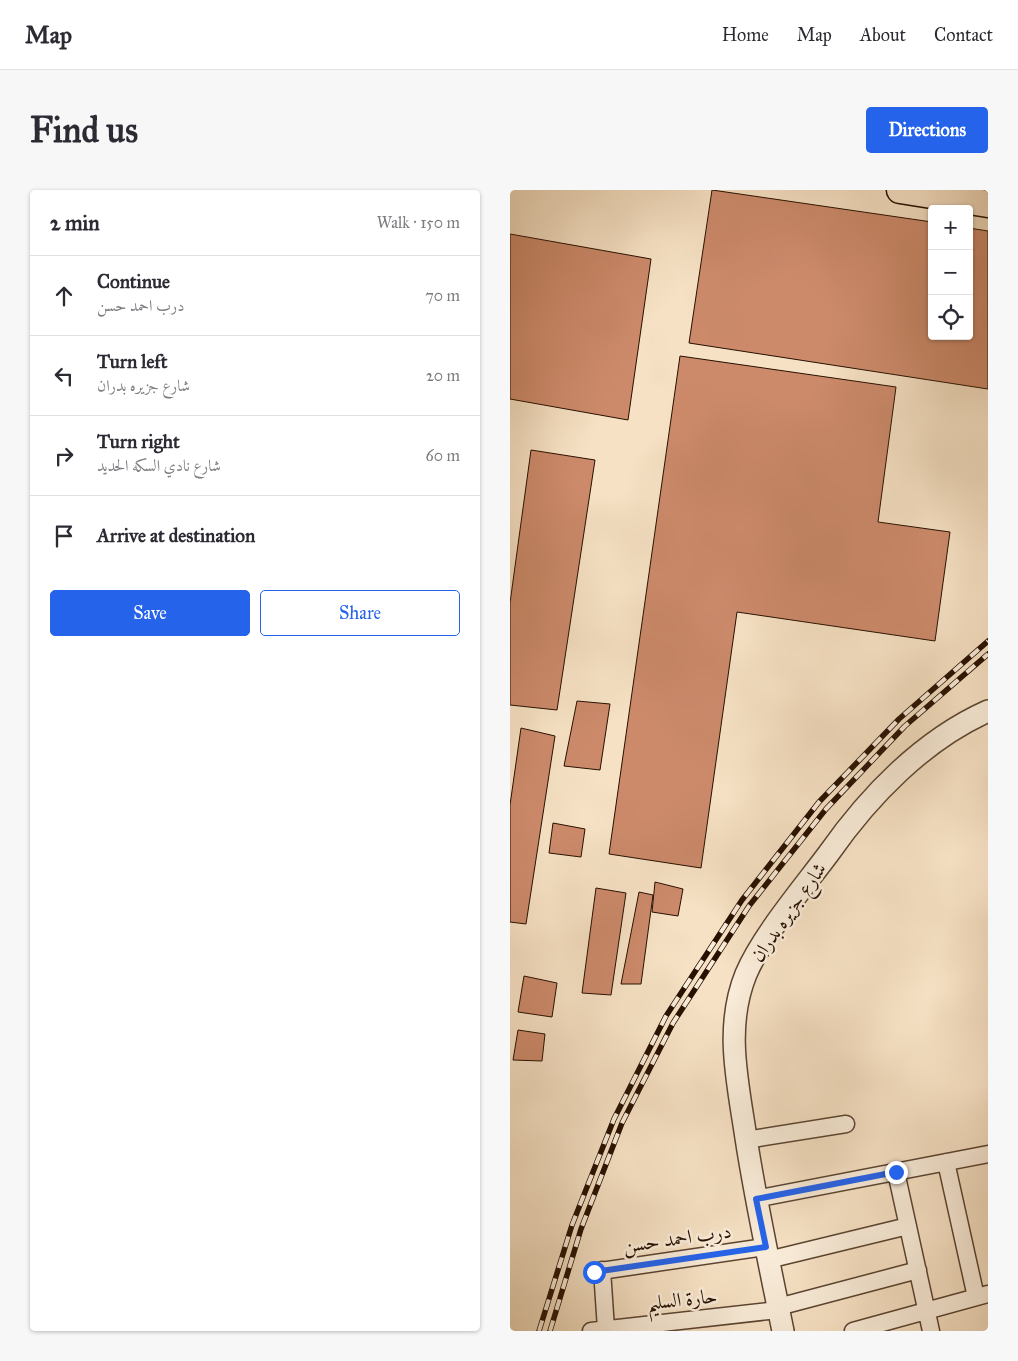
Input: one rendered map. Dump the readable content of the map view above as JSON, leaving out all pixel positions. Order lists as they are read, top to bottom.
{
  "streets": {
    "street": ["شارع جزيره بدران", "درب احمد حسن", "حارة السليم"]
  },
  "crossings": [
    ["شارع جزيره بدران", "درب احمد حسن"],
    ["شارع جزيره بدران", "حارة السليم"],
    ["درب احمد حسن", "حارة السليم"]
  ],
  "page": {
    "header": "Map",
    "nav": [
      "Home",
      "Map",
      "About",
      "Contact"
    ],
    "buttons": [
      "Directions",
      ["Save", "Share"]
    ],
    "title": "Find us",
    "heading": ["2 min", "Walk · 150 m"],
    "map_buttons": ["+", "−"],
    "list": [
      ["Continue", "درب احمد حسن", "70 m"],
      ["Turn left", "شارع جزيره بدران", "20 m"],
      ["Turn right", "شارع نادي السكه الحديد", "60 m"],
      "Arrive at destination"
    ]
  }
}
